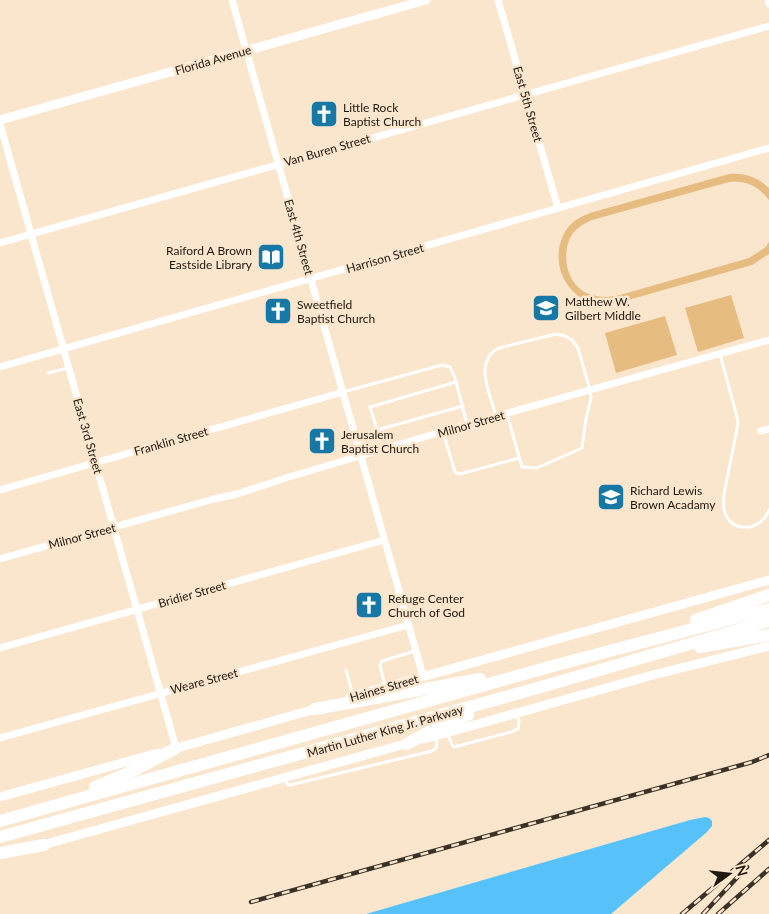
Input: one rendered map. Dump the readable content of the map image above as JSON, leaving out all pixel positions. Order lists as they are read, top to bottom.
{
  "streets": {
    "highway": ["Martin Luther King Jr. Parkway"],
    "street": [
      "Florida Avenue",
      "East 5th Street",
      "Van Buren Street",
      "East 4th Street",
      "Harrison Street",
      "Milnor Street",
      "East 3rd Street",
      "Franklin Street",
      "Bridier Street",
      "Weare Street",
      "Haines Street"
    ]
  },
  "crossings": [
    ["Florida Avenue", "East 4th Street"],
    ["East 5th Street", "Van Buren Street"],
    ["East 5th Street", "Harrison Street"],
    ["Van Buren Street", "East 4th Street"],
    ["Van Buren Street", "East 3rd Street"],
    ["East 4th Street", "Harrison Street"],
    ["East 4th Street", "Milnor Street"],
    ["East 4th Street", "Franklin Street"],
    ["East 4th Street", "Bridier Street"],
    ["East 4th Street", "Weare Street"],
    ["East 4th Street", "Haines Street"],
    ["Harrison Street", "East 3rd Street"],
    ["Milnor Street", "East 3rd Street"],
    ["East 3rd Street", "Franklin Street"],
    ["East 3rd Street", "Bridier Street"],
    ["East 3rd Street", "Weare Street"],
    ["East 3rd Street", "Haines Street"]
  ],
  "places": {
    "church": [
      "Little Rock Baptist Church",
      "Sweetfield Baptist Church",
      "Jerusalem Baptist Church",
      "Refuge Center Church of God"
    ],
    "library": ["Raiford A Brown Eastside Library"],
    "school or university": ["Matthew W. Gilbert Middle", "Richard Lewis Brown Acadamy"]
  },
  "north": "right"
}
